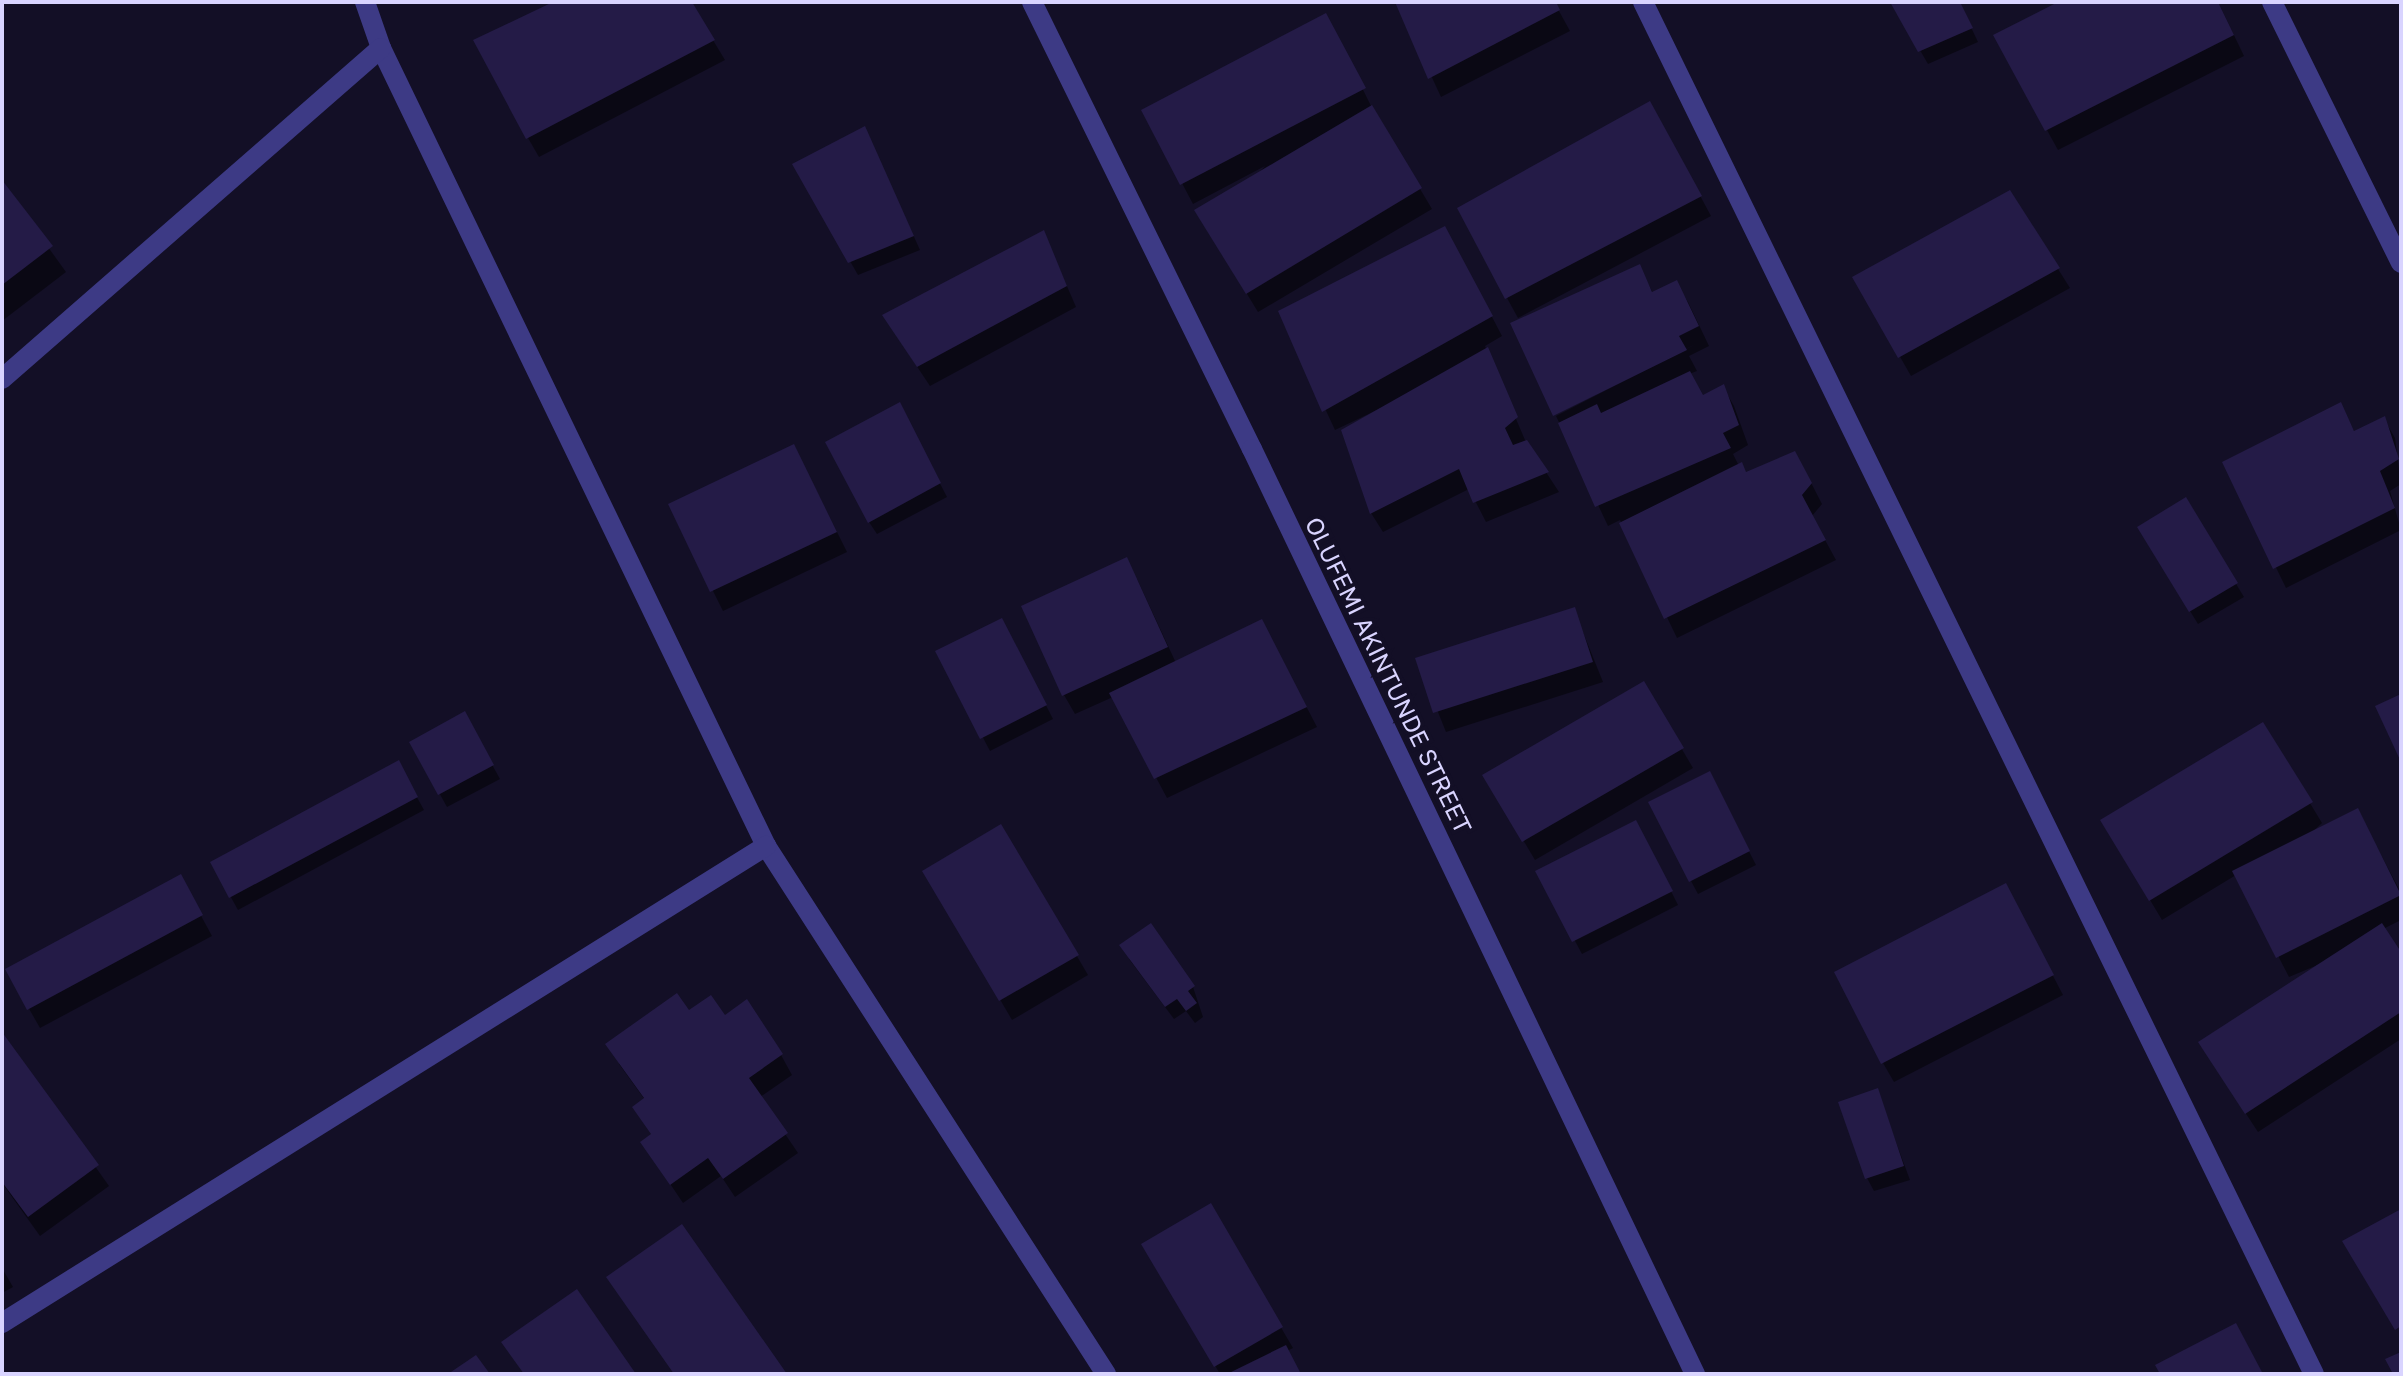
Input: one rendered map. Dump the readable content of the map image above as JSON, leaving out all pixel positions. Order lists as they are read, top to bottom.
{
  "streets": {
    "street": ["OLUFEMI AKINTUNDE STREET"]
  }
}
